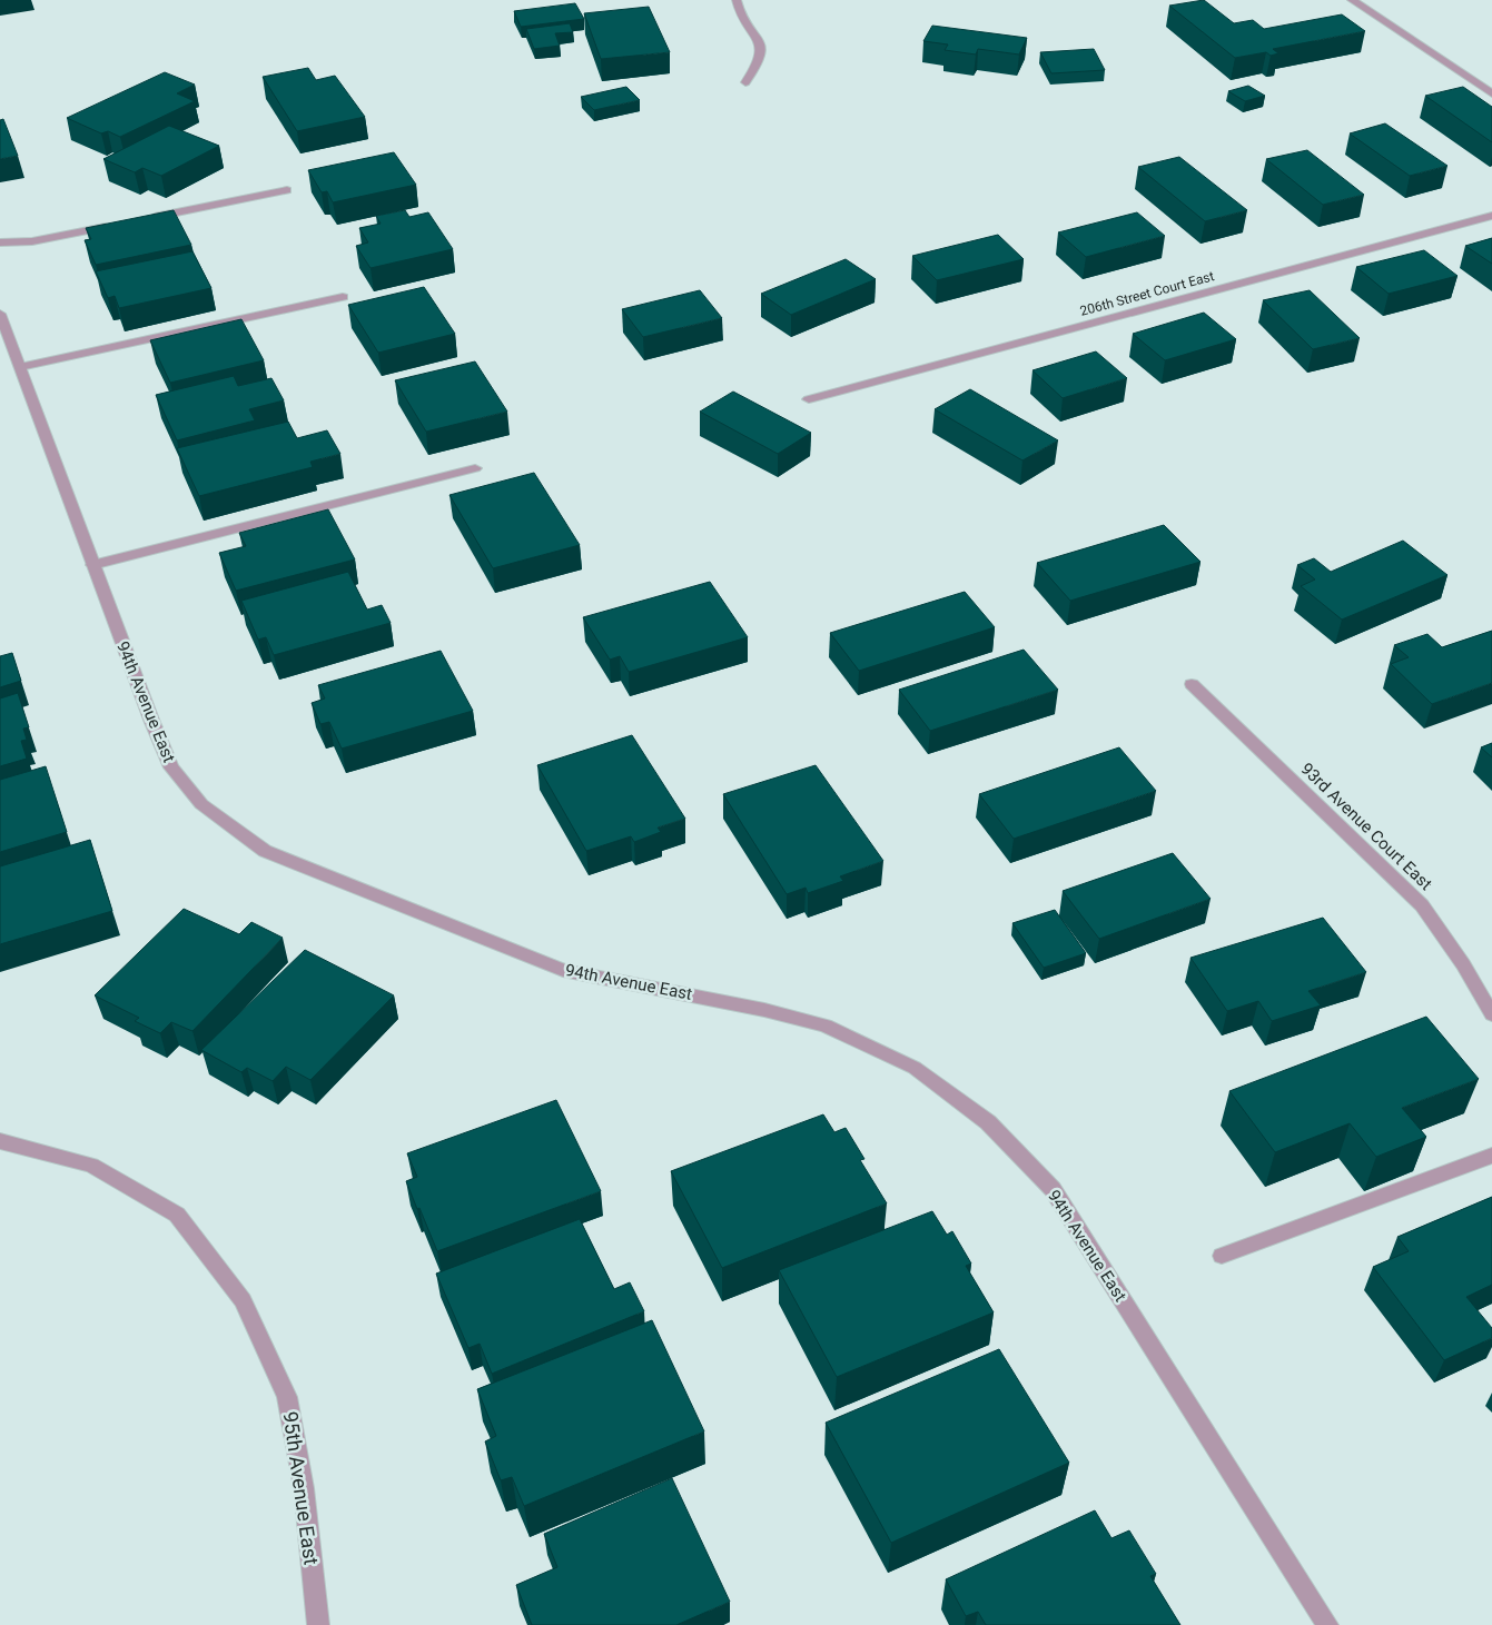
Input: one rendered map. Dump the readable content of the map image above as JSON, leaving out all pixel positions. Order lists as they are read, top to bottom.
{
  "streets": {
    "street": [
      "206th Street Court East",
      "94th Avenue East",
      "93rd Avenue Court East",
      "95th Avenue East"
    ]
  }
}
